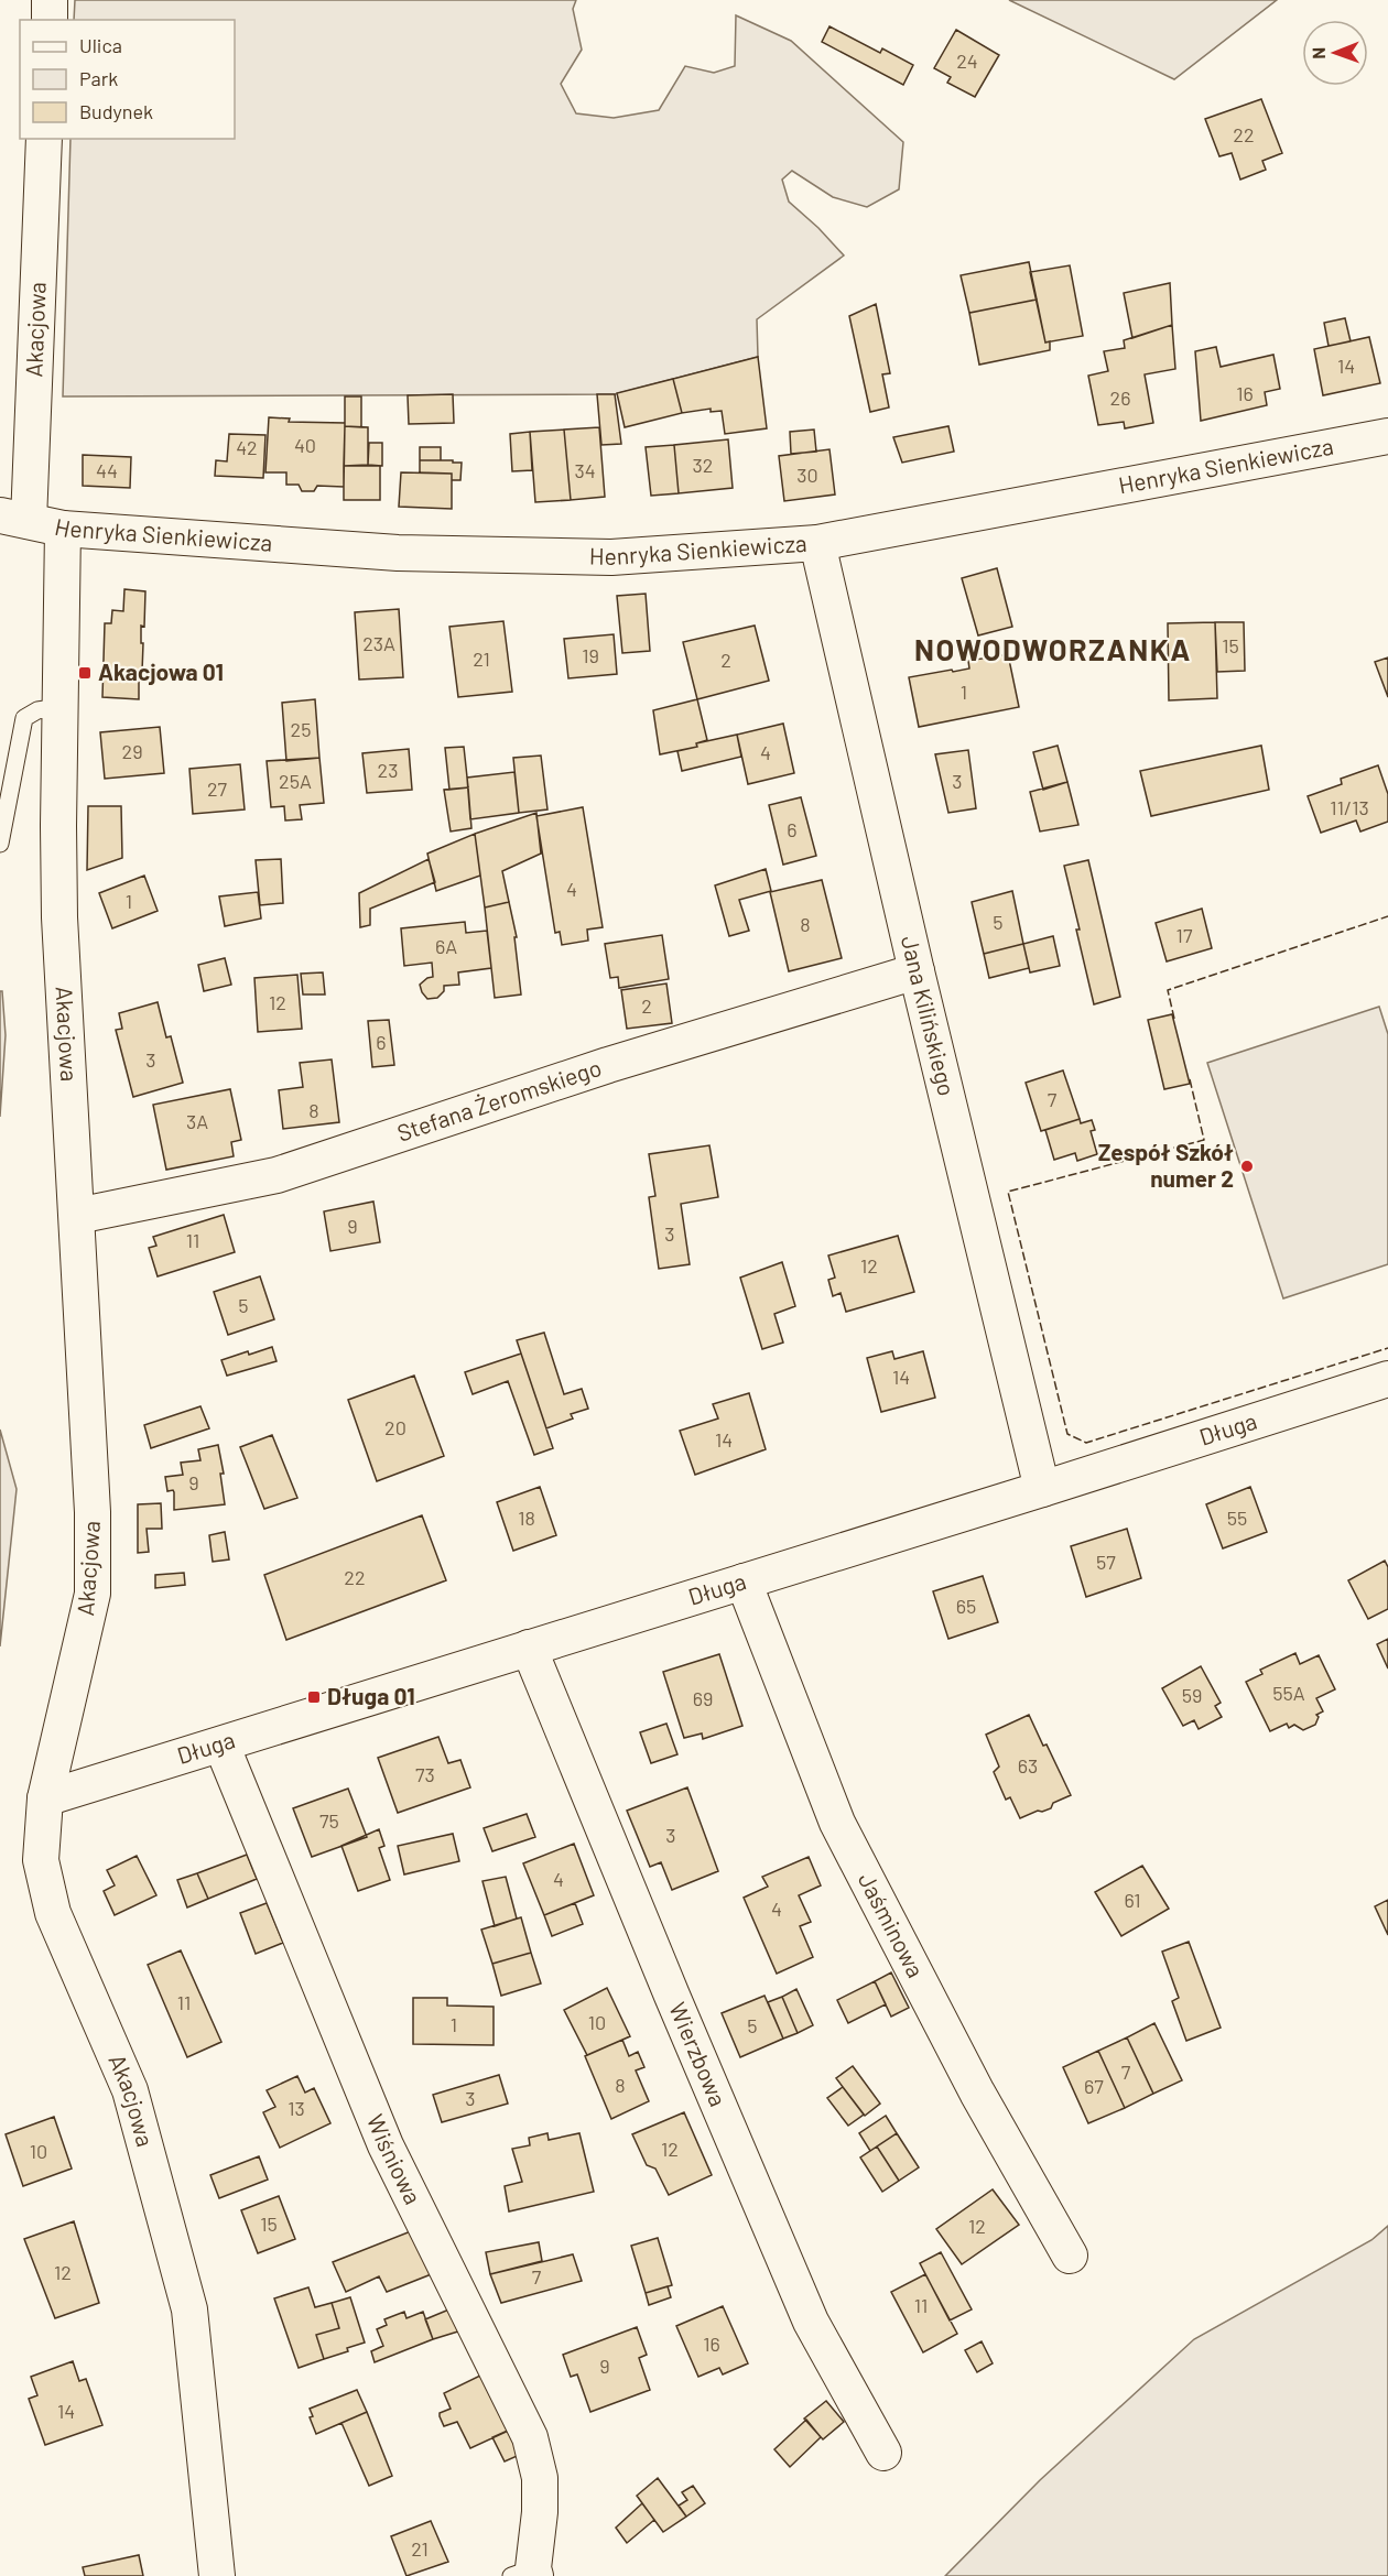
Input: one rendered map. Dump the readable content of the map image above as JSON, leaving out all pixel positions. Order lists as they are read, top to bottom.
{
  "streets": {
    "street": [
      "Akacjowa",
      "Henryka Sienkiewicza",
      "Jana Kilińskiego",
      "Stefana Żeromskiego",
      "Długa",
      "Jaśminowa",
      "Wierzbowa",
      "Wiśniowa"
    ]
  },
  "crossings": [
    ["Akacjowa", "Henryka Sienkiewicza"],
    ["Akacjowa", "Stefana Żeromskiego"],
    ["Akacjowa", "Długa"],
    ["Henryka Sienkiewicza", "Jana Kilińskiego"],
    ["Jana Kilińskiego", "Stefana Żeromskiego"],
    ["Jana Kilińskiego", "Długa"],
    ["Długa", "Jaśminowa"],
    ["Długa", "Wierzbowa"],
    ["Długa", "Wiśniowa"]
  ],
  "districts": ["NOWODWORZANKA"],
  "places": {
    "transit": ["Akacjowa 01", "Długa 01"],
    "other": ["Zespół Szkół numer 2"]
  },
  "house_numbers": [
    "24",
    "22",
    "14",
    "16",
    "26",
    "40",
    "42",
    "32",
    "44",
    "34",
    "30",
    "23A",
    "15",
    "19",
    "21",
    "2",
    "1",
    "25",
    "29",
    "4",
    "23",
    "25A",
    "3",
    "27",
    "11/13",
    "6",
    "4",
    "1",
    "5",
    "8",
    "17",
    "6A",
    "12",
    "2",
    "6",
    "3",
    "7",
    "8",
    "3A",
    "9",
    "3",
    "11",
    "12",
    "5",
    "14",
    "20",
    "14",
    "9",
    "18",
    "55",
    "57",
    "22",
    "65",
    "55A",
    "59",
    "69",
    "63",
    "73",
    "75",
    "3",
    "4",
    "61",
    "4",
    "11",
    "10",
    "1",
    "5",
    "7",
    "8",
    "67",
    "3",
    "13",
    "12",
    "10",
    "15",
    "12",
    "12",
    "7",
    "11",
    "16",
    "9",
    "14",
    "21"
  ],
  "legend": ["Ulica", "Park", "Budynek"],
  "north": "left"
}
